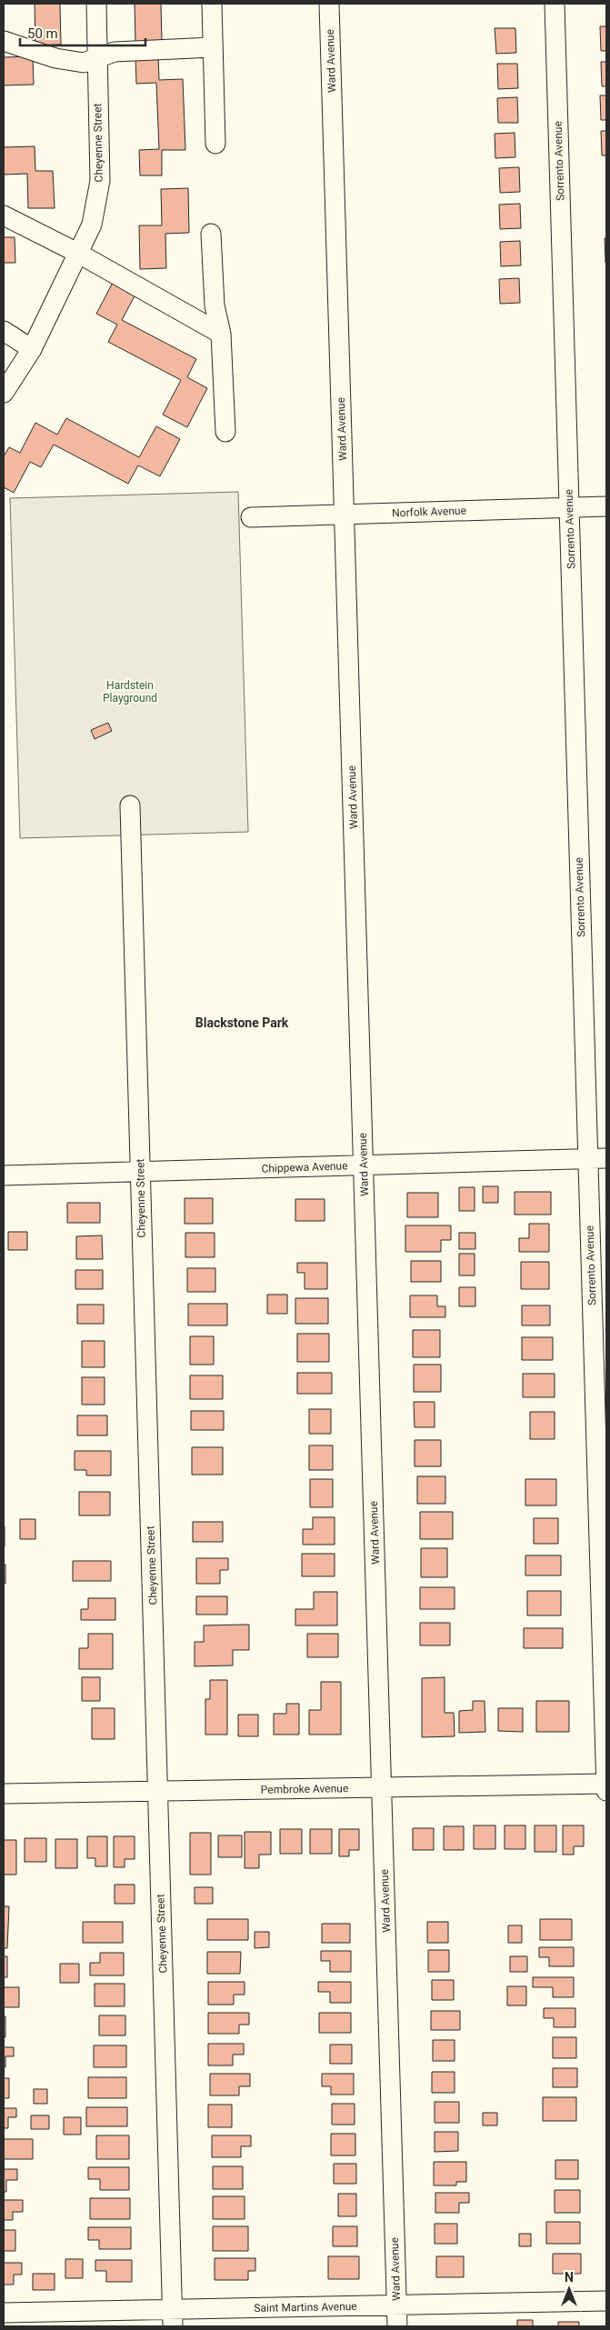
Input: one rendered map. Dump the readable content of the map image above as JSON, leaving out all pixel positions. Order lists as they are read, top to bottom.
{
  "streets": {
    "street": [
      "Ward Avenue",
      "Cheyenne Street",
      "Sorrento Avenue",
      "Norfolk Avenue",
      "Chippewa Avenue",
      "Pembroke Avenue",
      "Saint Martins Avenue"
    ]
  },
  "crossings": [
    ["Ward Avenue", "Norfolk Avenue"],
    ["Ward Avenue", "Chippewa Avenue"],
    ["Ward Avenue", "Pembroke Avenue"],
    ["Ward Avenue", "Saint Martins Avenue"],
    ["Cheyenne Street", "Chippewa Avenue"],
    ["Cheyenne Street", "Pembroke Avenue"],
    ["Cheyenne Street", "Saint Martins Avenue"],
    ["Sorrento Avenue", "Norfolk Avenue"],
    ["Sorrento Avenue", "Chippewa Avenue"],
    ["Sorrento Avenue", "Pembroke Avenue"]
  ],
  "districts": ["Blackstone Park"],
  "parks": ["Hardstein Playground"],
  "scale_bar": "50 m",
  "north": "top"
}
